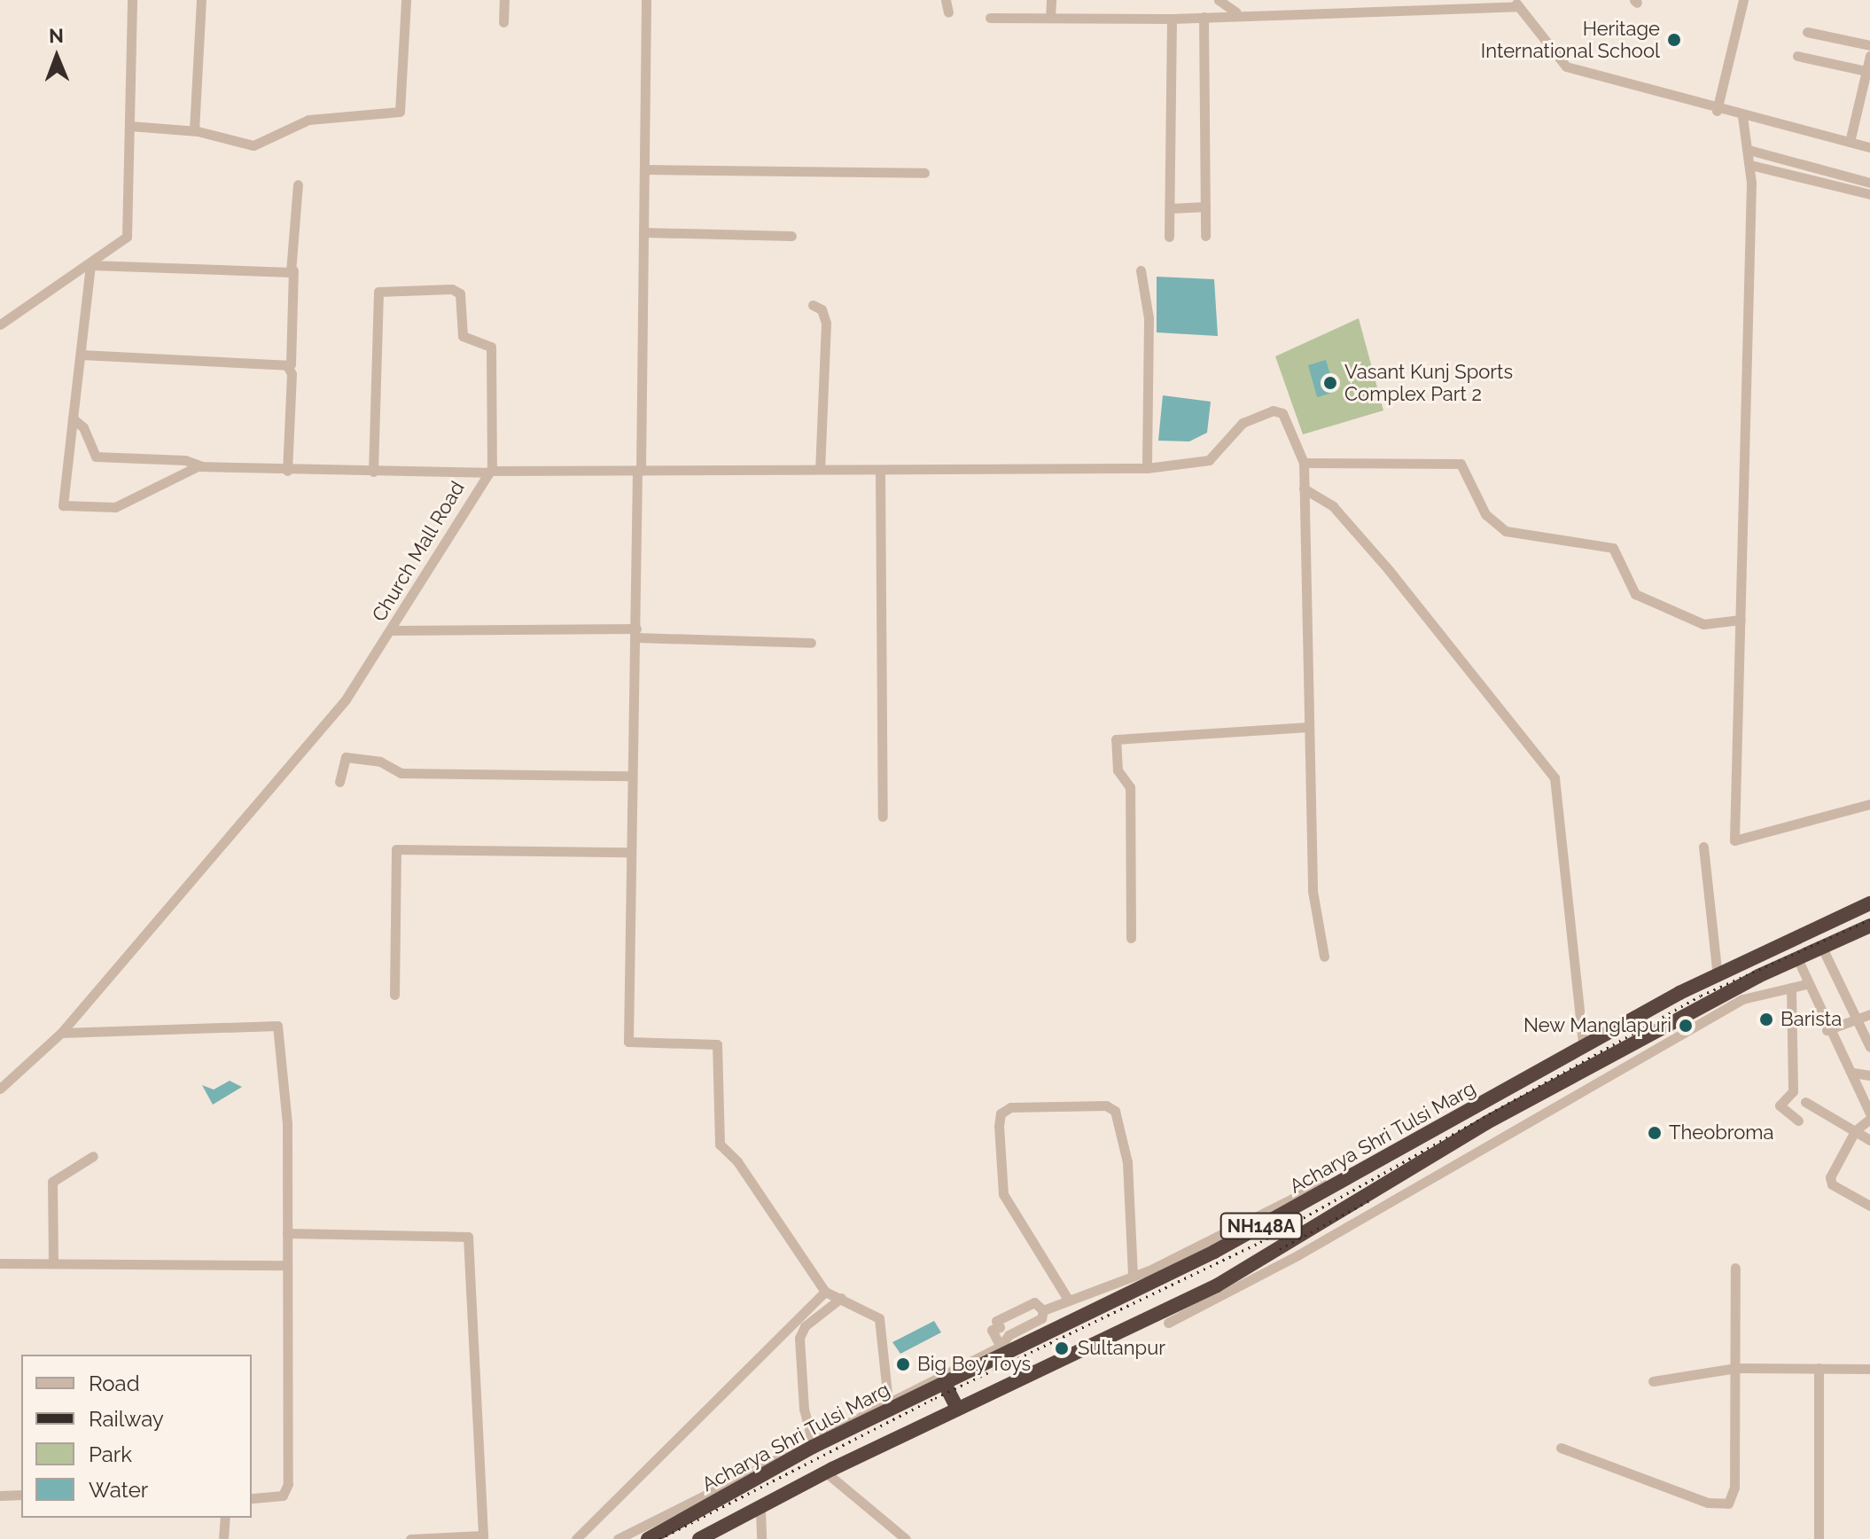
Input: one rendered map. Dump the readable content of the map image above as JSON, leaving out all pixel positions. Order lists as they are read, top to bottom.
{
  "streets": {
    "highway": ["Acharya Shri Tulsi Marg", "NH148A"],
    "street": ["Church Mall Road"]
  },
  "places": [
    "Heritage International School",
    "Vasant Kunj Sports Complex Part 2",
    "Barista",
    "New Manglapuri",
    "Theobroma",
    "Sultanpur",
    "Big Boy Toys"
  ],
  "legend": [
    "Road",
    "Railway",
    "Park",
    "Water"
  ],
  "north": "top"
}
